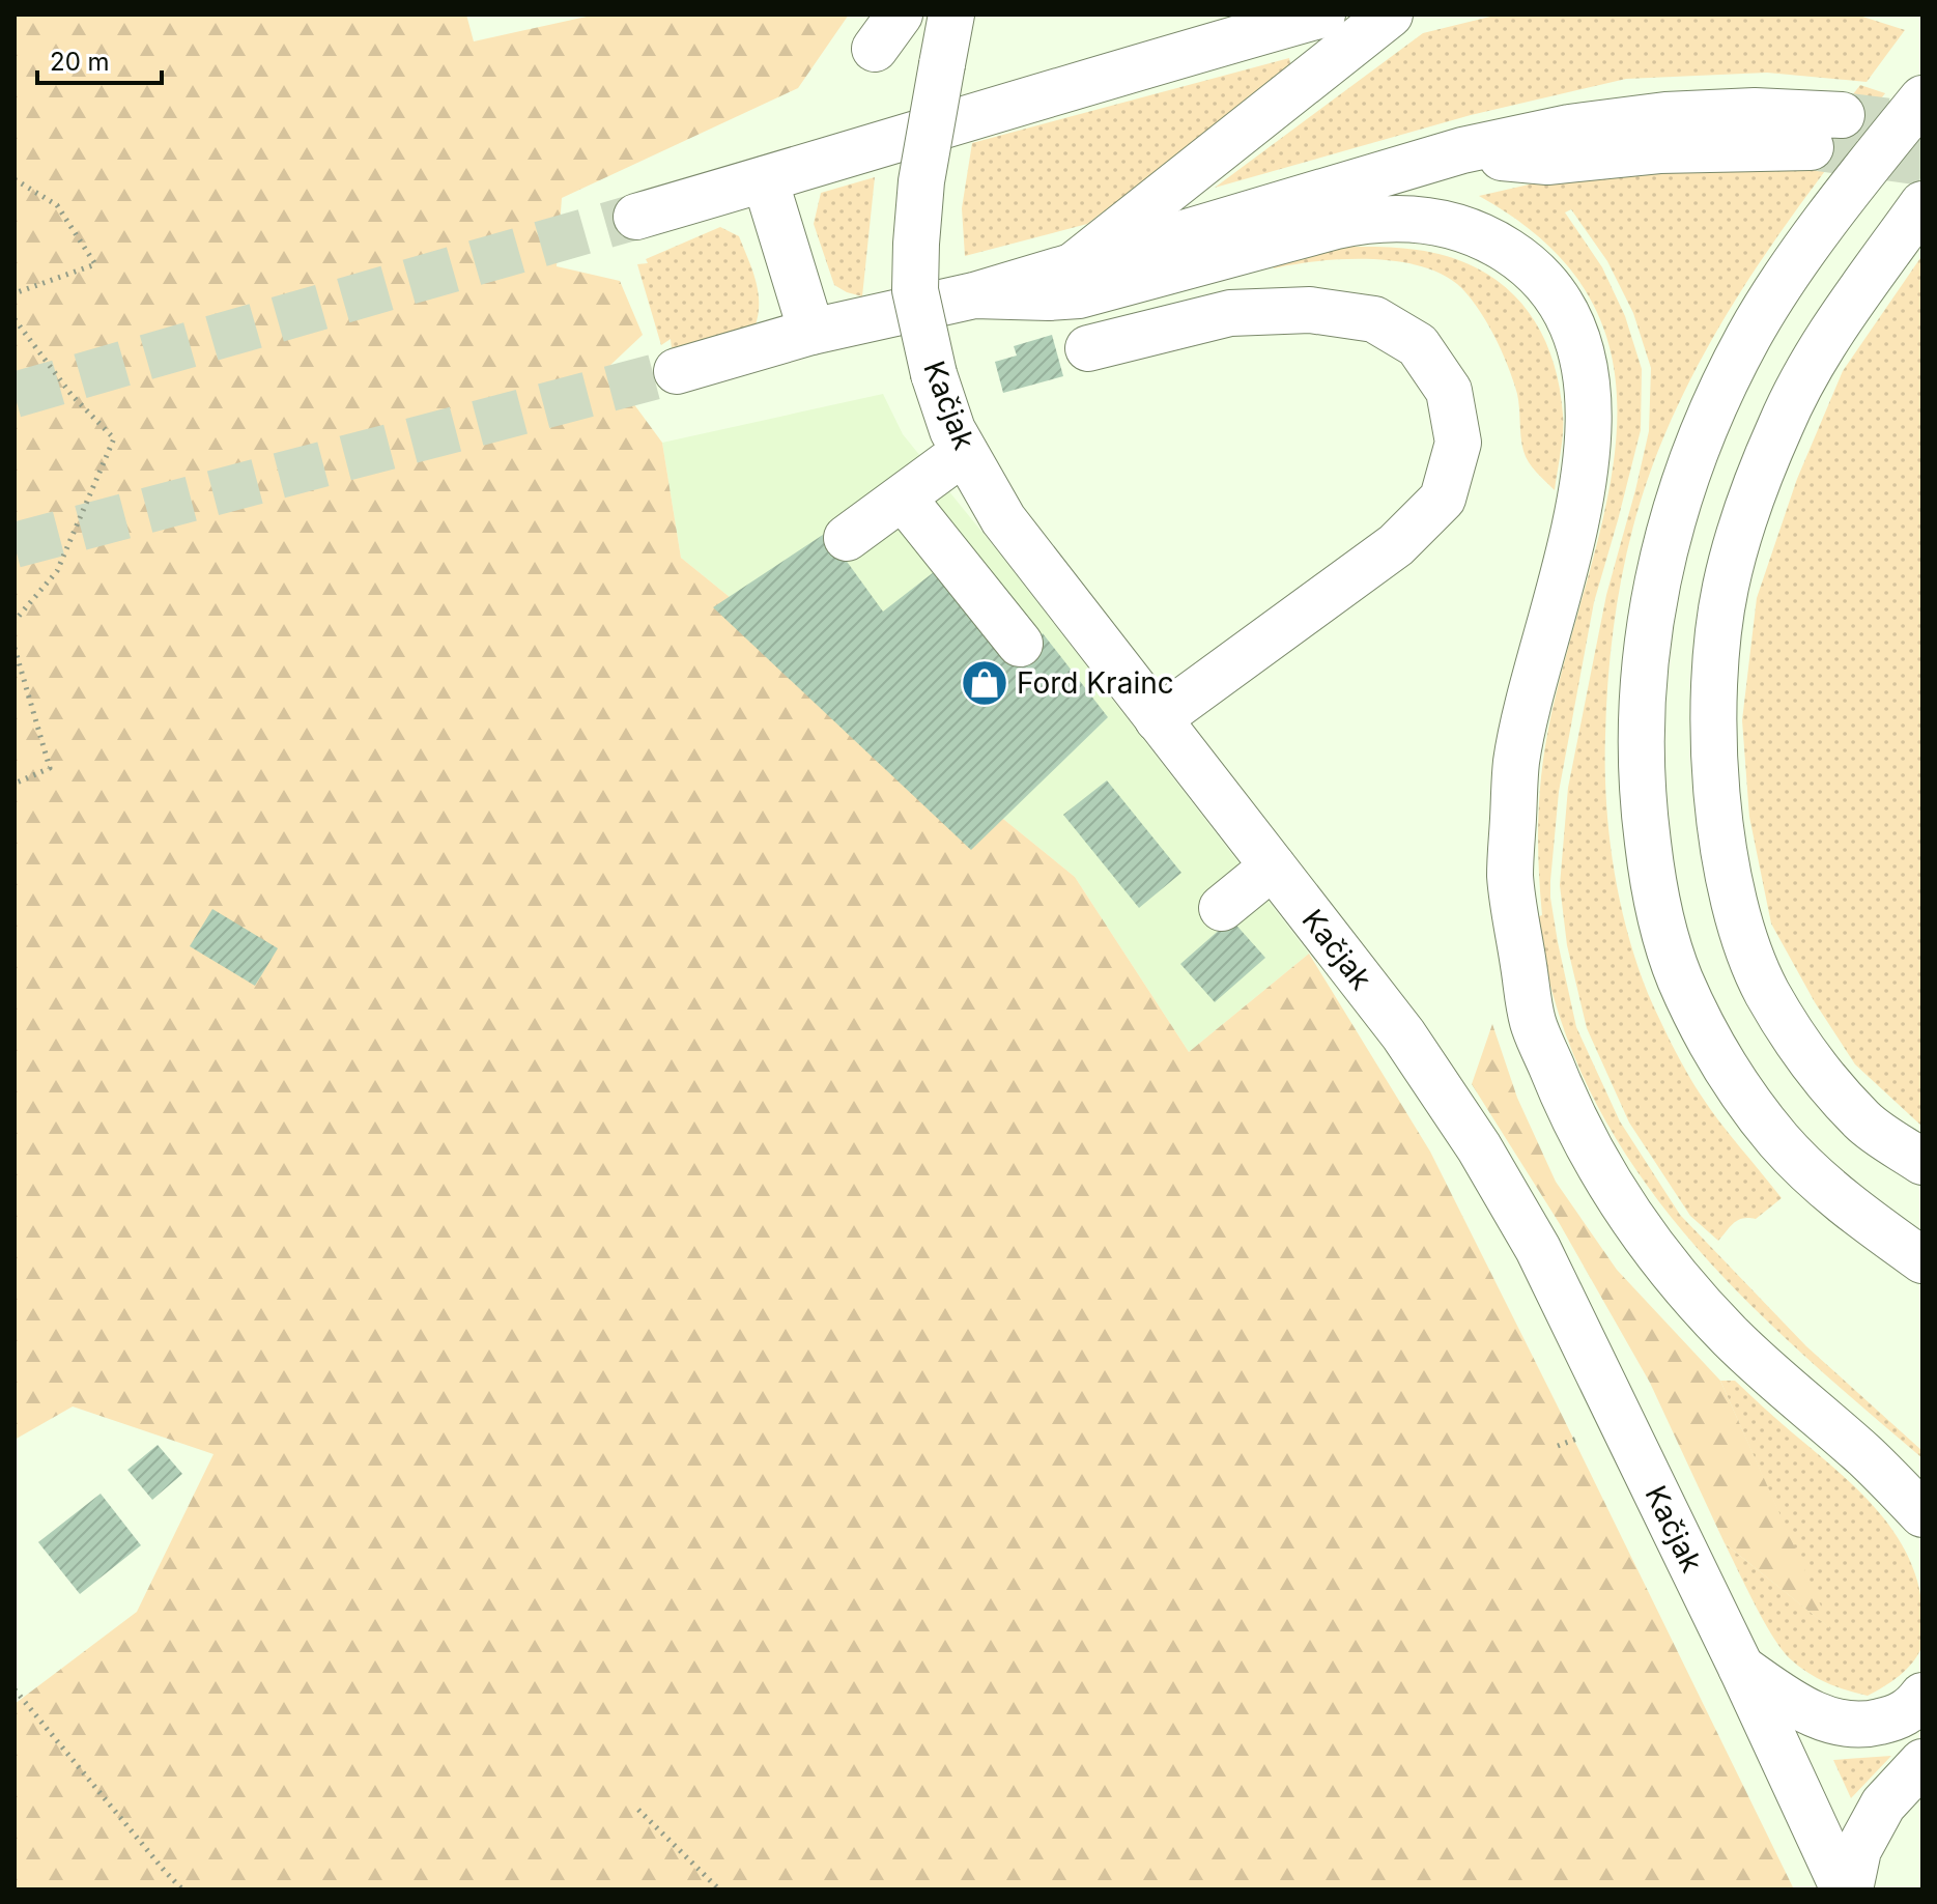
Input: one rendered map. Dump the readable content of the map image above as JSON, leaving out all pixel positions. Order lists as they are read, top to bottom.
{
  "streets": {
    "main road": ["Kačjak"]
  },
  "places": {
    "shop": ["Ford Krainc"]
  },
  "scale_bar": "20 m"
}
